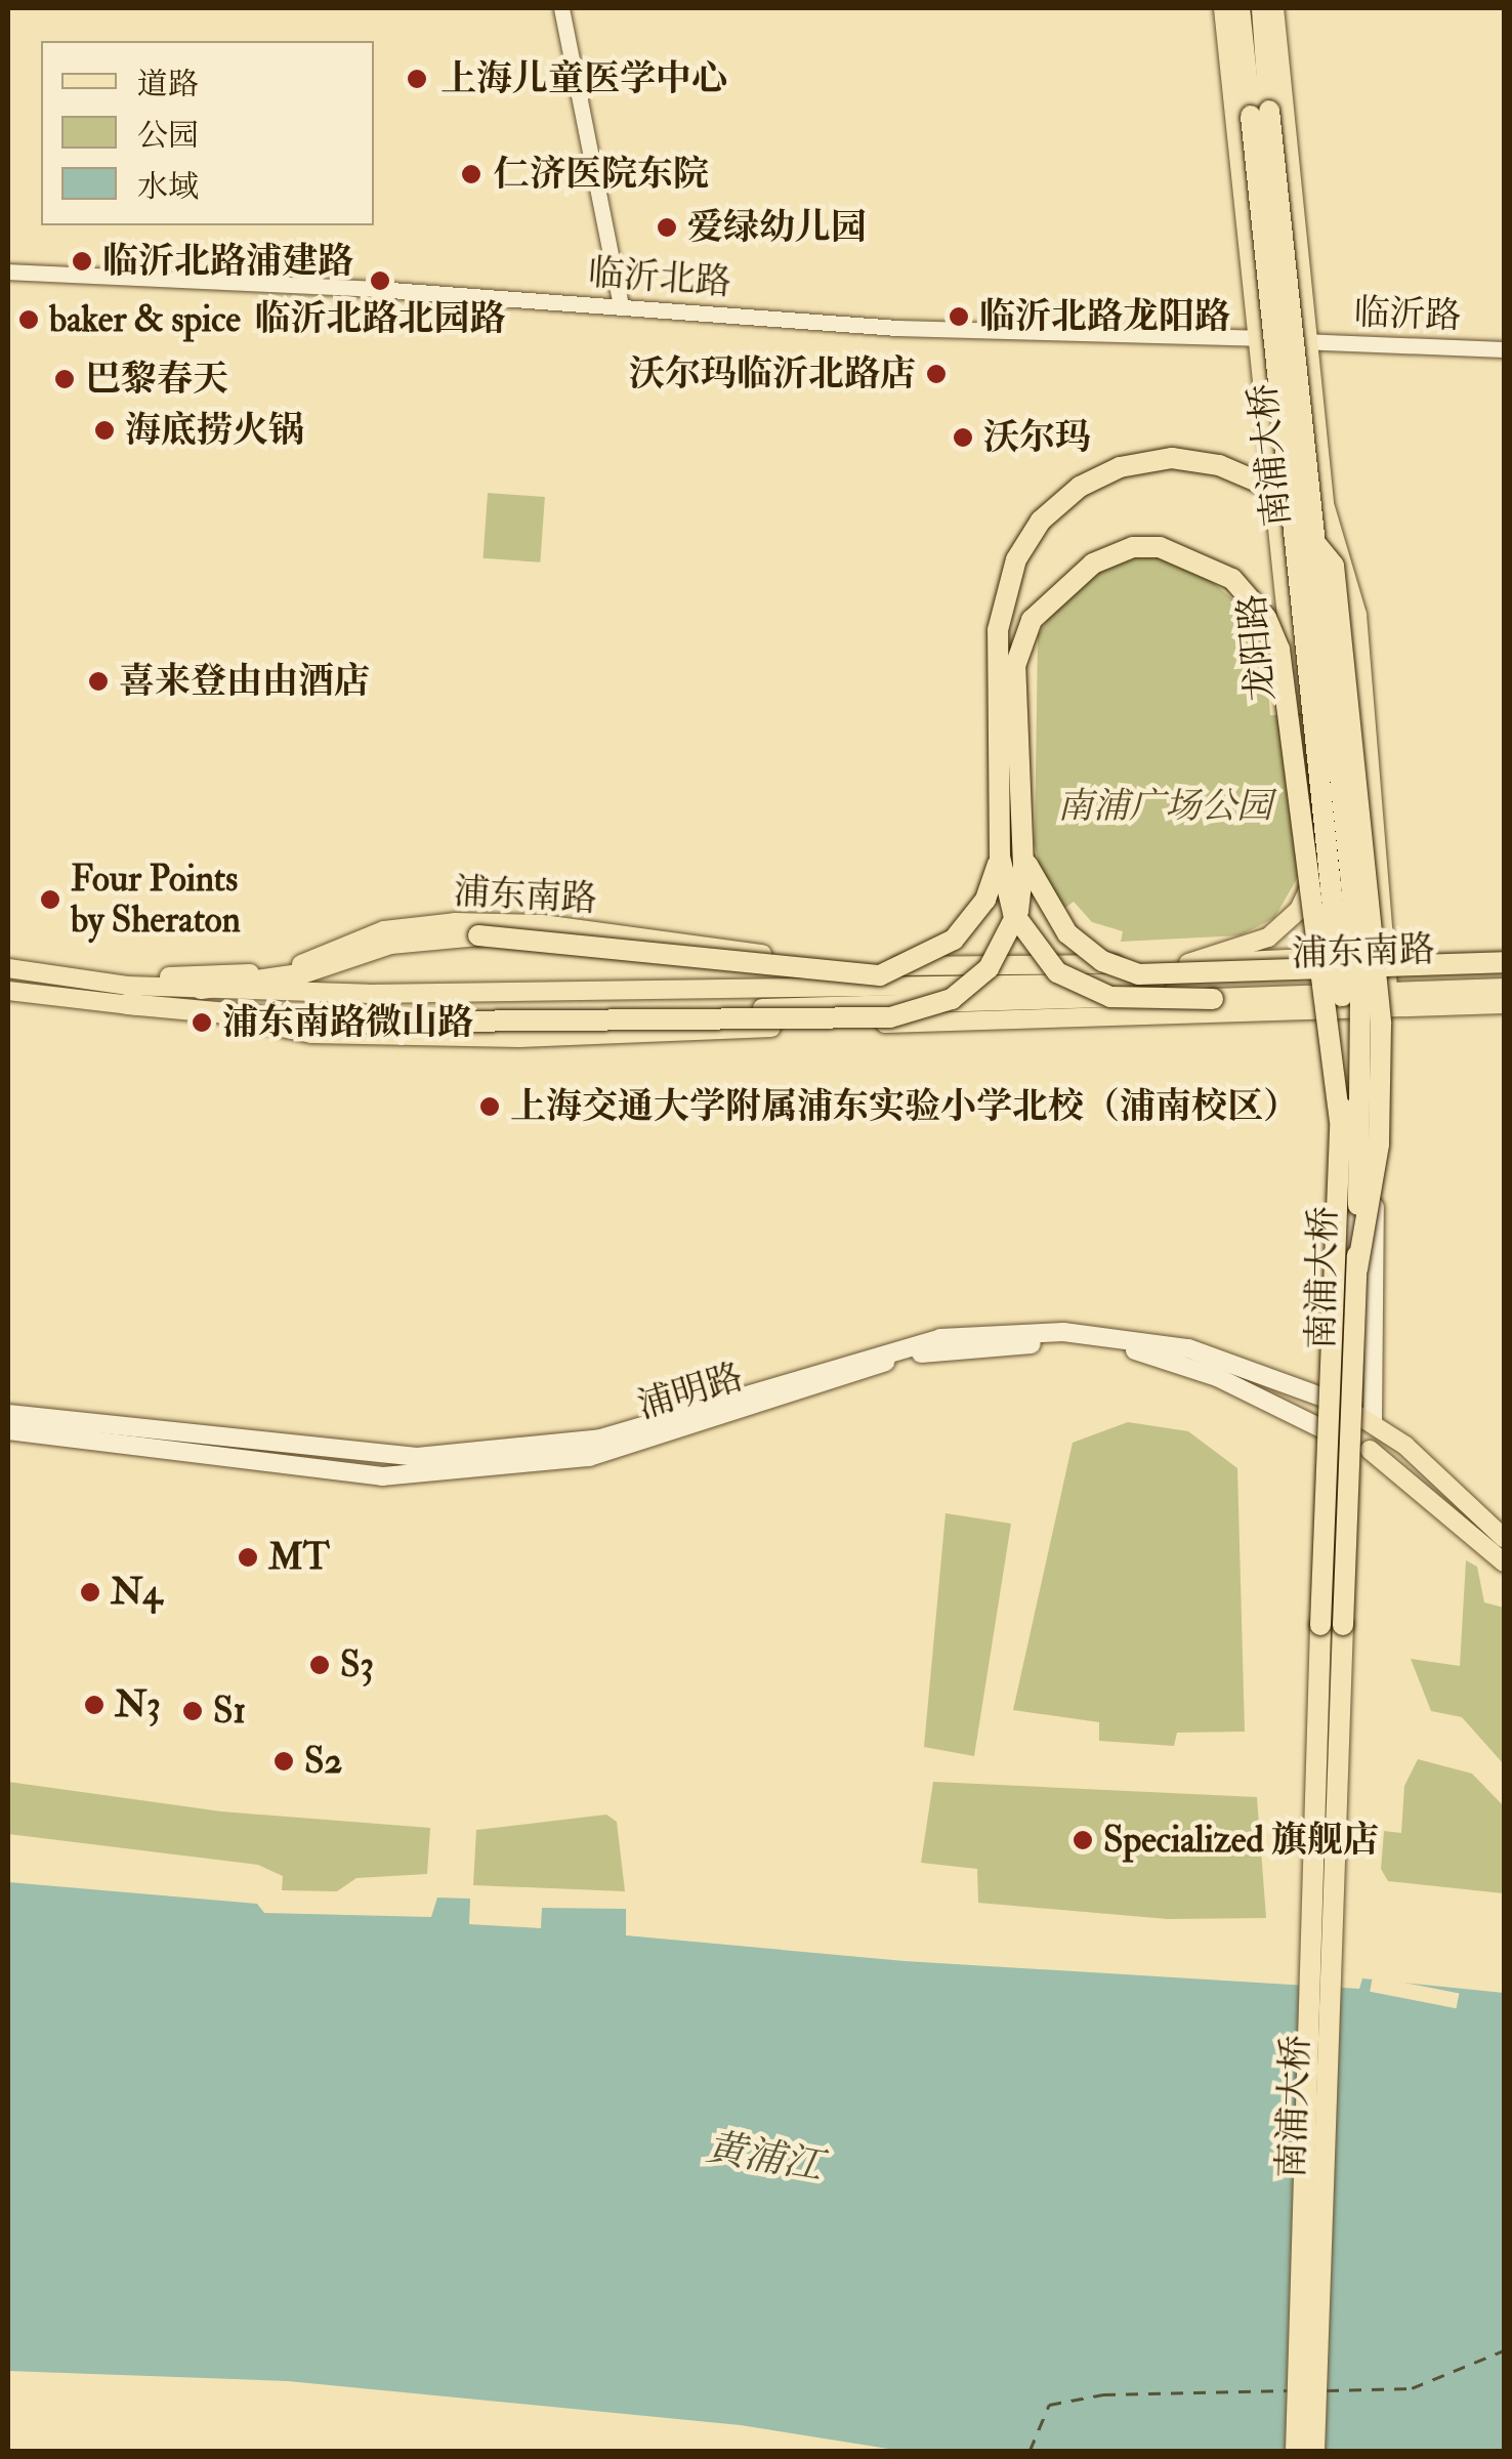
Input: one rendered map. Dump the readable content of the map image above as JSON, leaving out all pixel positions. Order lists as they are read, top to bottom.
{
  "streets": {
    "highway": ["南浦大桥"],
    "main road": ["龙阳路", "浦东南路", "浦明路"],
    "street": ["临沂北路", "临沂路"]
  },
  "crossings": [
    ["临沂北路", "临沂路"],
    ["临沂北路", "龙阳路"],
    ["龙阳路", "浦东南路"]
  ],
  "water": ["黄浦江"],
  "parks": ["南浦广场公园"],
  "places": [
    "上海儿童医学中心",
    "仁济医院东院",
    "爱绿幼儿园",
    "临沂北路浦建路",
    "临沂北路北园路",
    "临沂北路龙阳路",
    "baker & spice",
    "沃尔玛临沂北路店",
    "巴黎春天",
    "海底捞火锅",
    "沃尔玛",
    "喜来登由由酒店",
    "Four Points by Sheraton",
    "浦东南路微山路",
    "上海交通大学附属浦东实验小学北校（浦南校区）",
    "MT",
    "N4",
    "S3",
    "N3",
    "S1",
    "S2",
    "Specialized 旗舰店"
  ],
  "legend": ["道路", "公园", "水域"]
}
